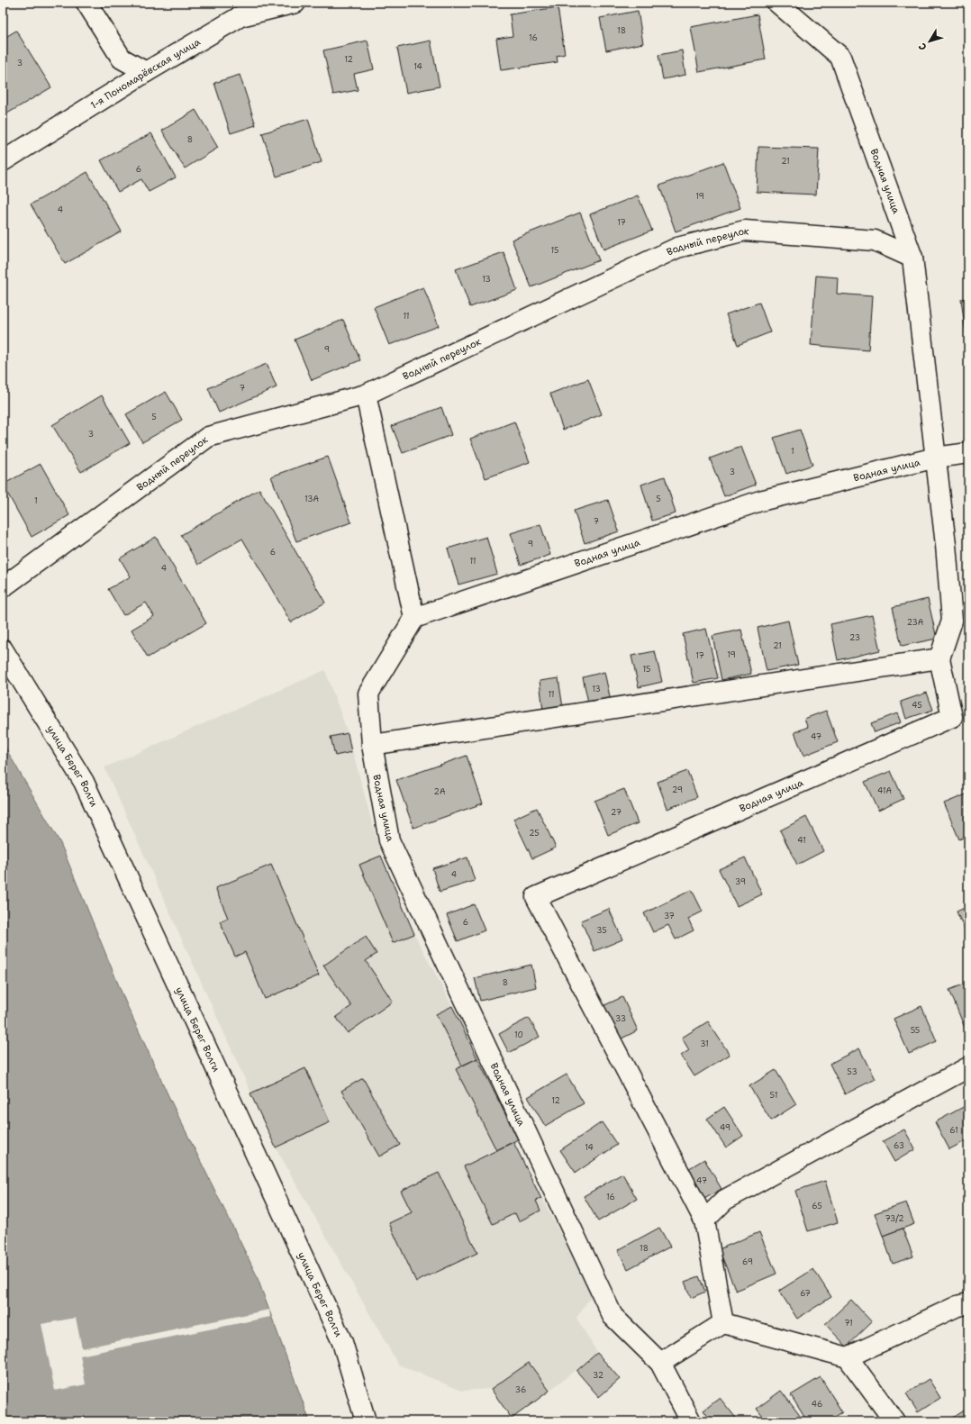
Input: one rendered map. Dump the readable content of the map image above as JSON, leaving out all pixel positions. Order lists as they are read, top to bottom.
{
  "streets": {
    "street": [
      "1-я Пономарёвская улица",
      "Водная улица",
      "Водный переулок",
      "улица Берег Волги"
    ]
  },
  "crossings": [
    ["Водная улица", "Водный переулок"]
  ],
  "house_numbers": [
    "18",
    "16",
    "12",
    "3",
    "14",
    "8",
    "21",
    "6",
    "19",
    "4",
    "17",
    "15",
    "13",
    "11",
    "9",
    "7",
    "5",
    "3",
    "1",
    "3",
    "13А",
    "5",
    "1",
    "7",
    "9",
    "6",
    "11",
    "4",
    "23А",
    "23",
    "21",
    "19",
    "17",
    "15",
    "13",
    "11",
    "45",
    "47",
    "29",
    "41А",
    "2А",
    "27",
    "25",
    "41",
    "4",
    "39",
    "37",
    "6",
    "35",
    "8",
    "33",
    "55",
    "10",
    "31",
    "53",
    "51",
    "12",
    "49",
    "61",
    "63",
    "14",
    "47",
    "16",
    "65",
    "73/2",
    "18",
    "69",
    "67",
    "71",
    "32",
    "36",
    "46"
  ],
  "north": "bottom left"
}
